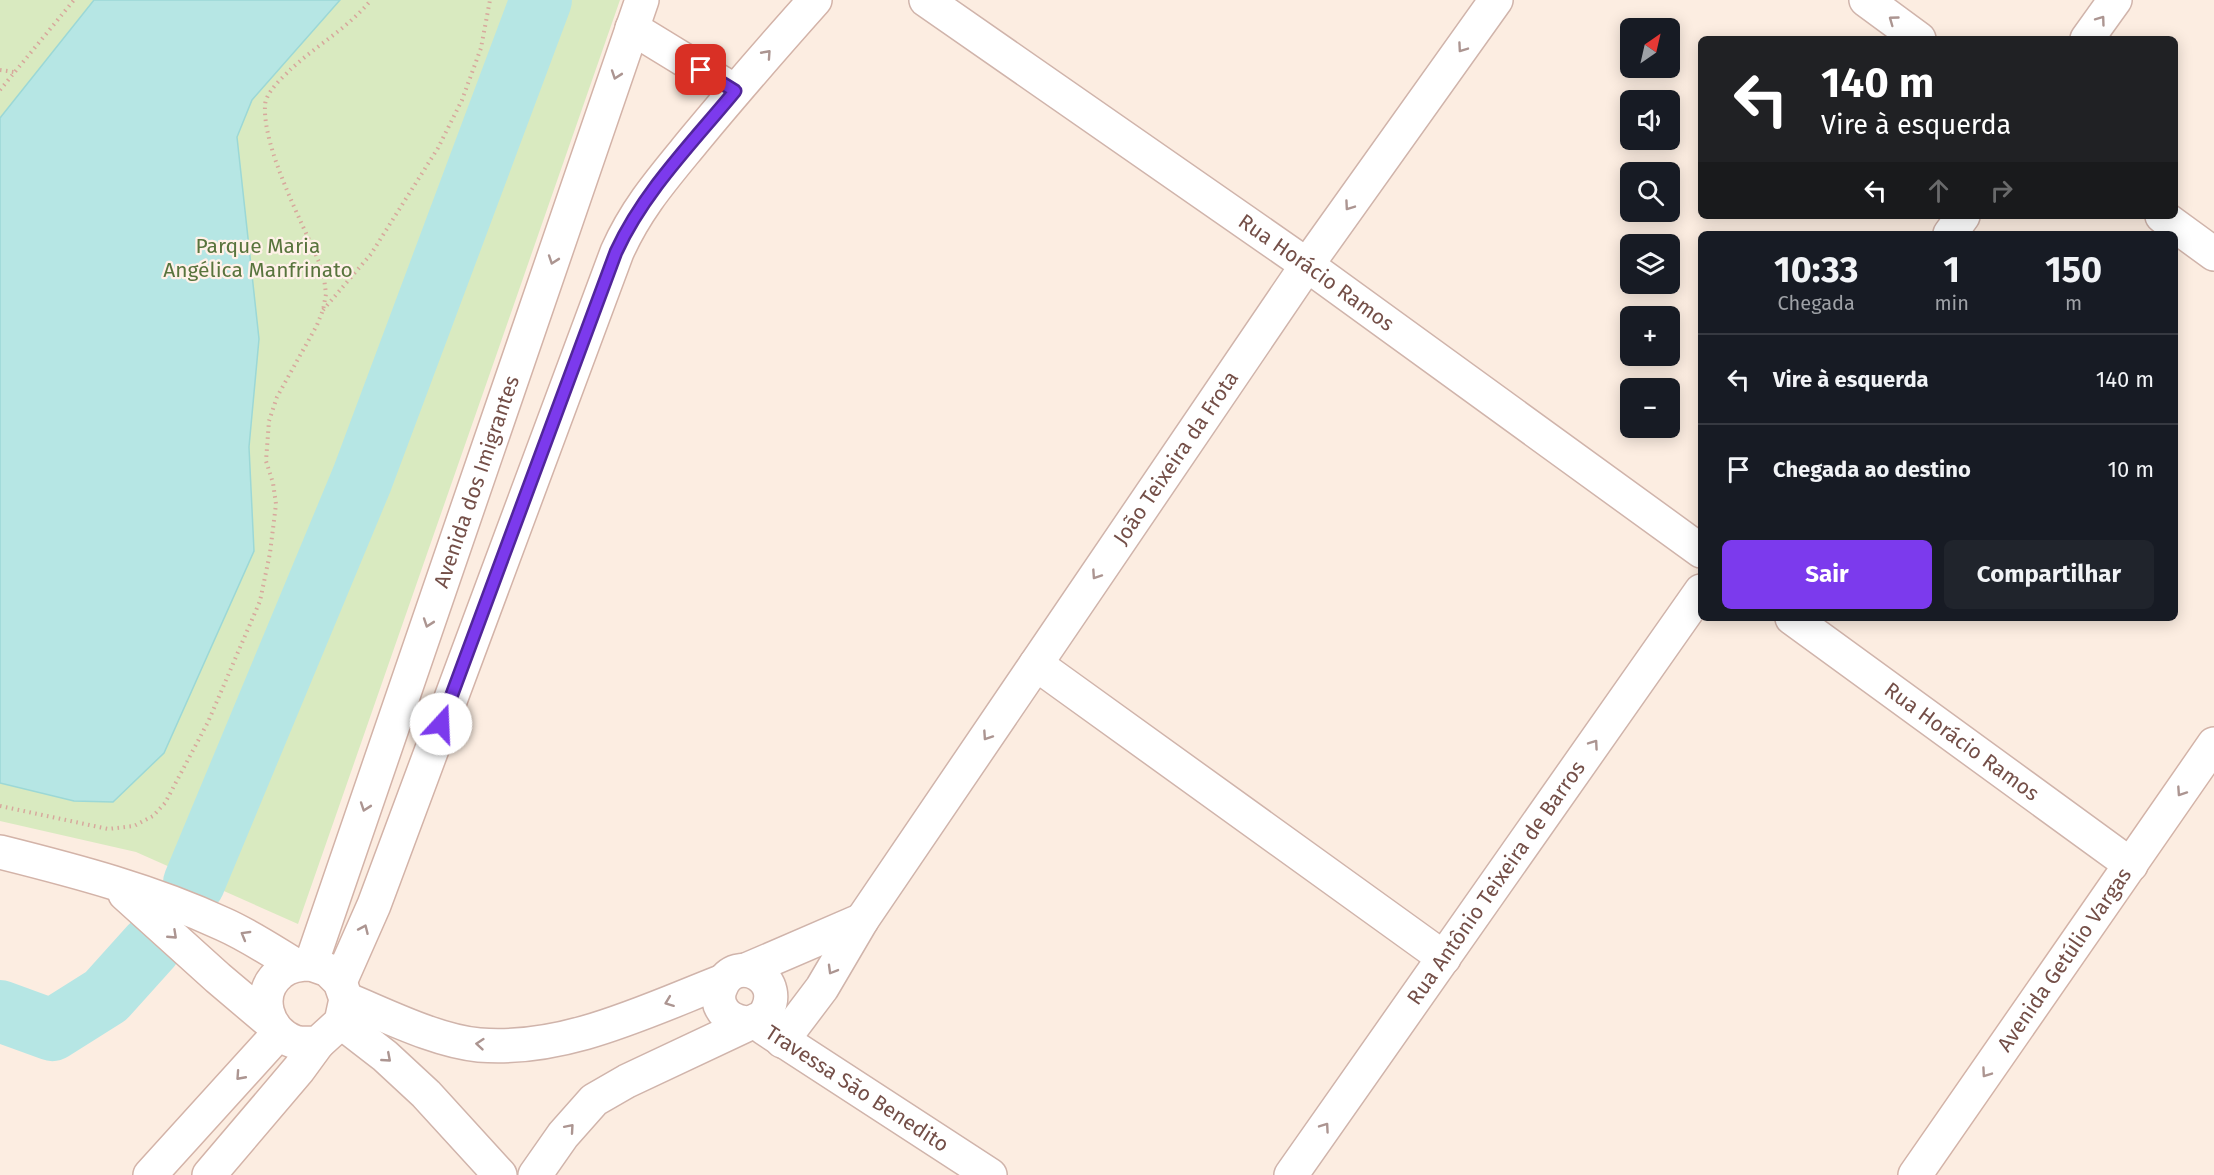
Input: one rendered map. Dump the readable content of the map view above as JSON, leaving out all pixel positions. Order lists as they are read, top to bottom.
{
  "streets": {
    "street": [
      "Rua Horácio Ramos",
      "João Teixeira da Frota",
      "Avenida dos Imigrantes",
      "Rua Antônio Teixeira de Barros",
      "Avenida Getúlio Vargas",
      "Travessa São Benedito"
    ]
  },
  "crossings": [
    ["Rua Horácio Ramos", "João Teixeira da Frota"],
    ["Rua Horácio Ramos", "Avenida Getúlio Vargas"],
    ["João Teixeira da Frota", "Travessa São Benedito"]
  ],
  "one_way": ["João Teixeira da Frota", "Rua Antônio Teixeira de Barros", "Avenida Getúlio Vargas"],
  "parks": ["Parque Maria Angélica Manfrinato"],
  "north": "top right",
  "page": {
    "map_buttons": ["+", "−"],
    "turn": ["140 m", "Vire à esquerda"],
    "eta": [
      "10:33",
      "Chegada",
      "1",
      "min",
      "150",
      "m"
    ],
    "list": [
      {
        "name": "Vire à esquerda",
        "value": "140 m"
      },
      {
        "name": "Chegada ao destino",
        "value": "10 m"
      }
    ],
    "buttons": ["Sair", "Compartilhar"]
  }
}
